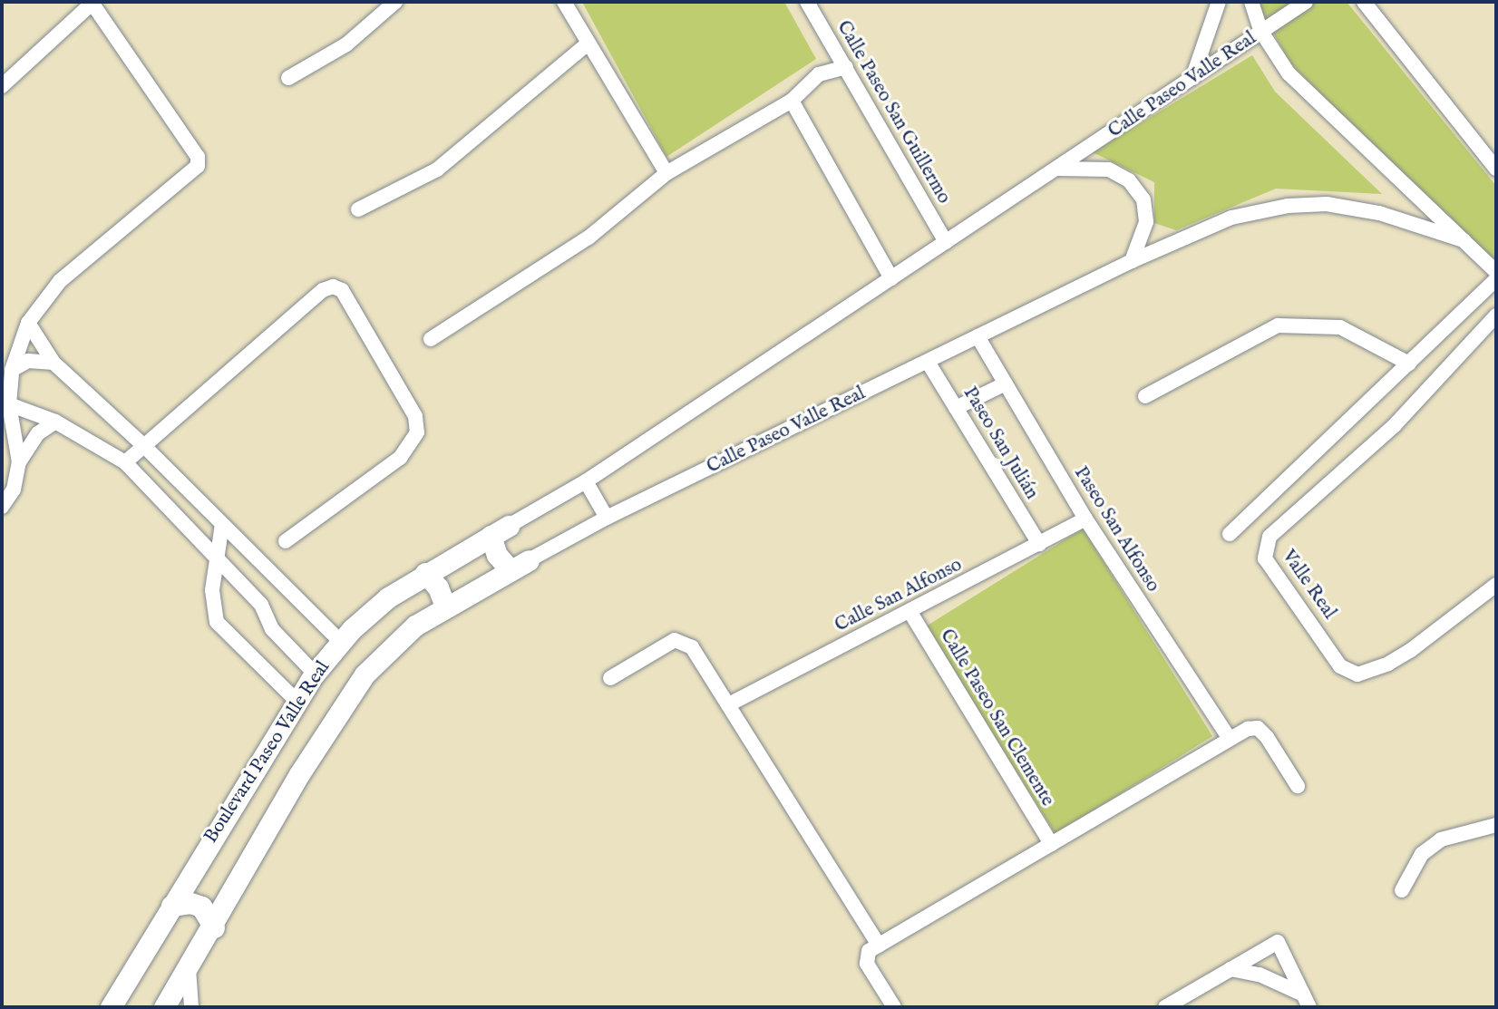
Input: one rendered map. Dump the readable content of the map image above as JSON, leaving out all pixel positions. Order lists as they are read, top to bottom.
{
  "streets": {
    "street": [
      "Calle Paseo Valle Real",
      "Calle Paseo San Guillermo",
      "Paseo San Julián",
      "Paseo San Alfonso",
      "Valle Real",
      "Calle San Alfonso",
      "Calle Paseo San Clemente",
      "Boulevard Paseo Valle Real"
    ]
  },
  "crossings": [
    ["Calle Paseo Valle Real", "Calle Paseo San Guillermo"],
    ["Calle Paseo Valle Real", "Paseo San Julián"],
    ["Calle Paseo Valle Real", "Paseo San Alfonso"],
    ["Calle Paseo Valle Real", "Boulevard Paseo Valle Real"],
    ["Paseo San Julián", "Calle San Alfonso"],
    ["Paseo San Alfonso", "Calle San Alfonso"],
    ["Calle San Alfonso", "Calle Paseo San Clemente"]
  ]
}
